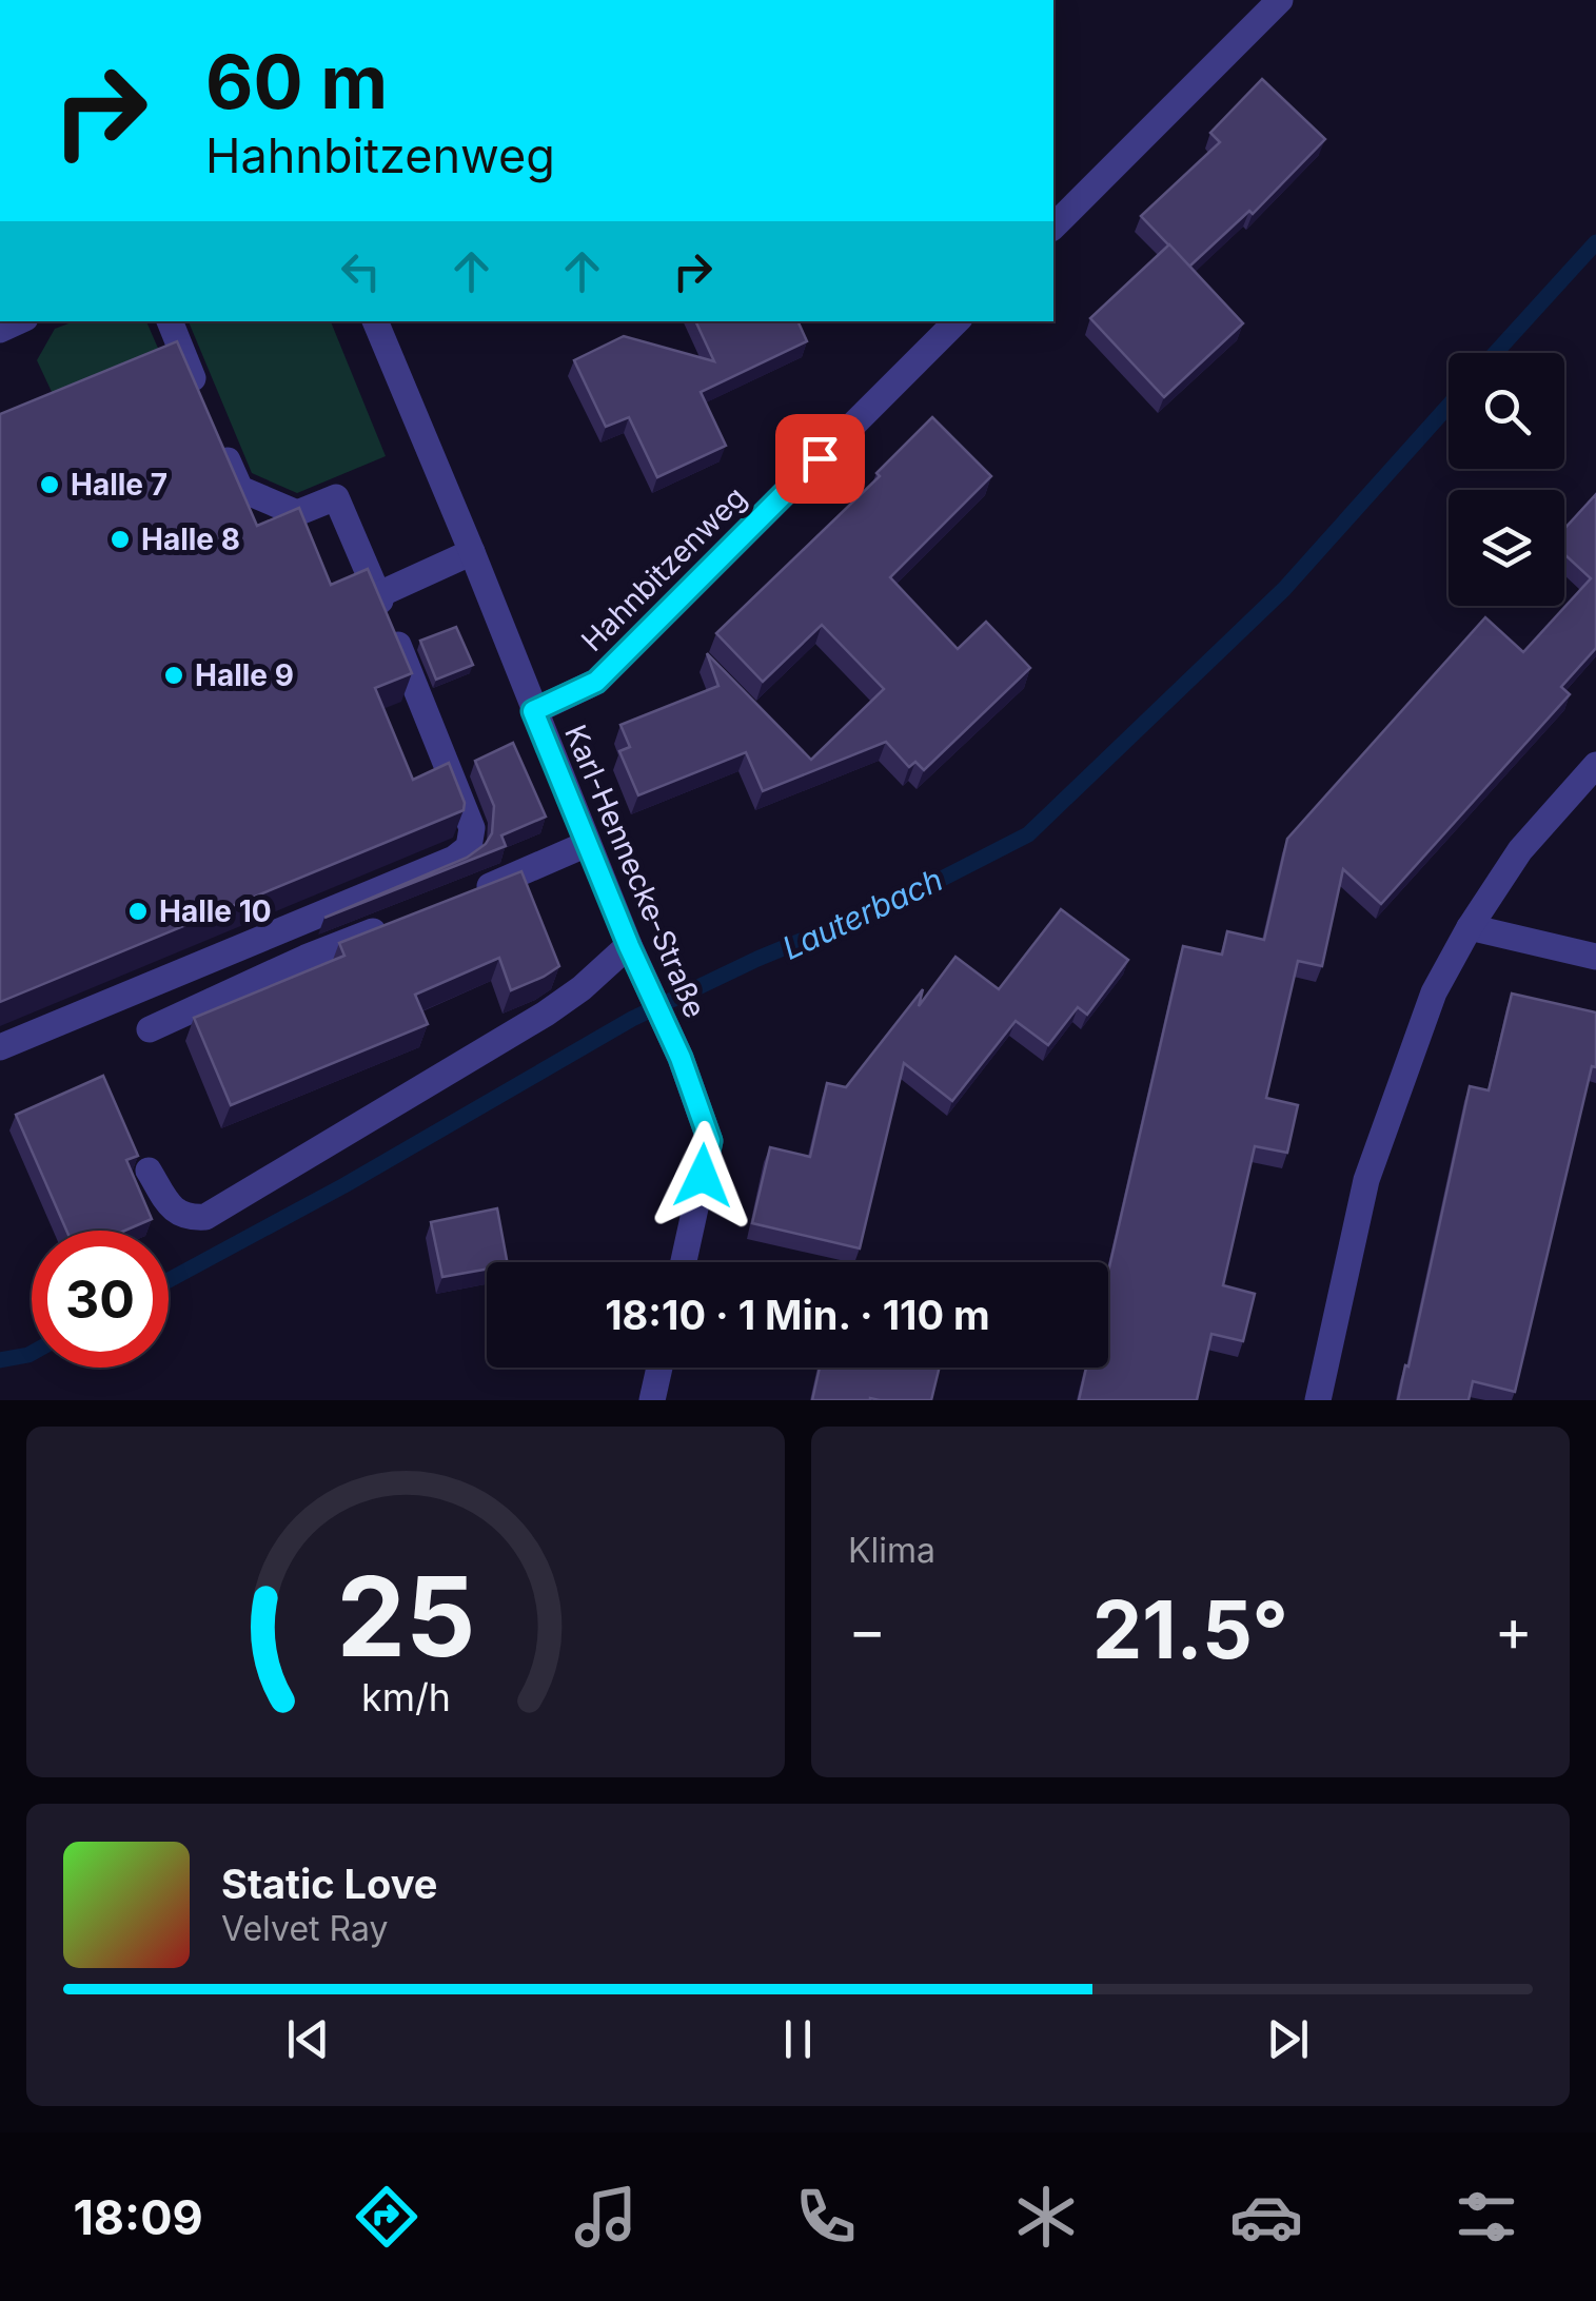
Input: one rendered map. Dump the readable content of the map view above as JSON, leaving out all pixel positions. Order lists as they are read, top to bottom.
{
  "streets": {
    "street": ["Hahnbitzenweg", "Karl-Hennecke-Straße"]
  },
  "crossings": [
    ["Hahnbitzenweg", "Karl-Hennecke-Straße"]
  ],
  "water": ["Lauterbach"],
  "places": [
    "Halle 7",
    "Halle 8",
    "Halle 9",
    "Halle 10"
  ],
  "page": {
    "turn": ["60 m", "Hahnbitzenweg"],
    "limit": "30",
    "trip": "18:10 · 1 Min. · 110 m",
    "tile": "Klima",
    "heat": ["−", "21.5°", "+"],
    "song": ["Static Love", "Velvet Ray"],
    "tabs": "18:09",
    "gauge": ["25", "km/h"]
  }
}
